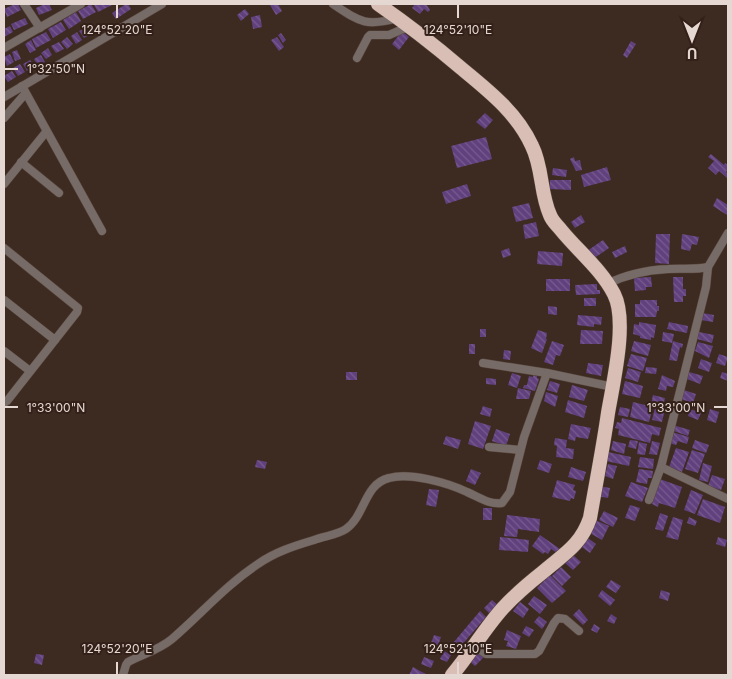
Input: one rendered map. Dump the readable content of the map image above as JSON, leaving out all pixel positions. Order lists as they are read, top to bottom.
{
  "north": "bottom",
  "coordinates": [
    "124°52'20\"E",
    "124°52'10\"E",
    "1°32'50\"N",
    "1°33'00\"N"
  ]
}
